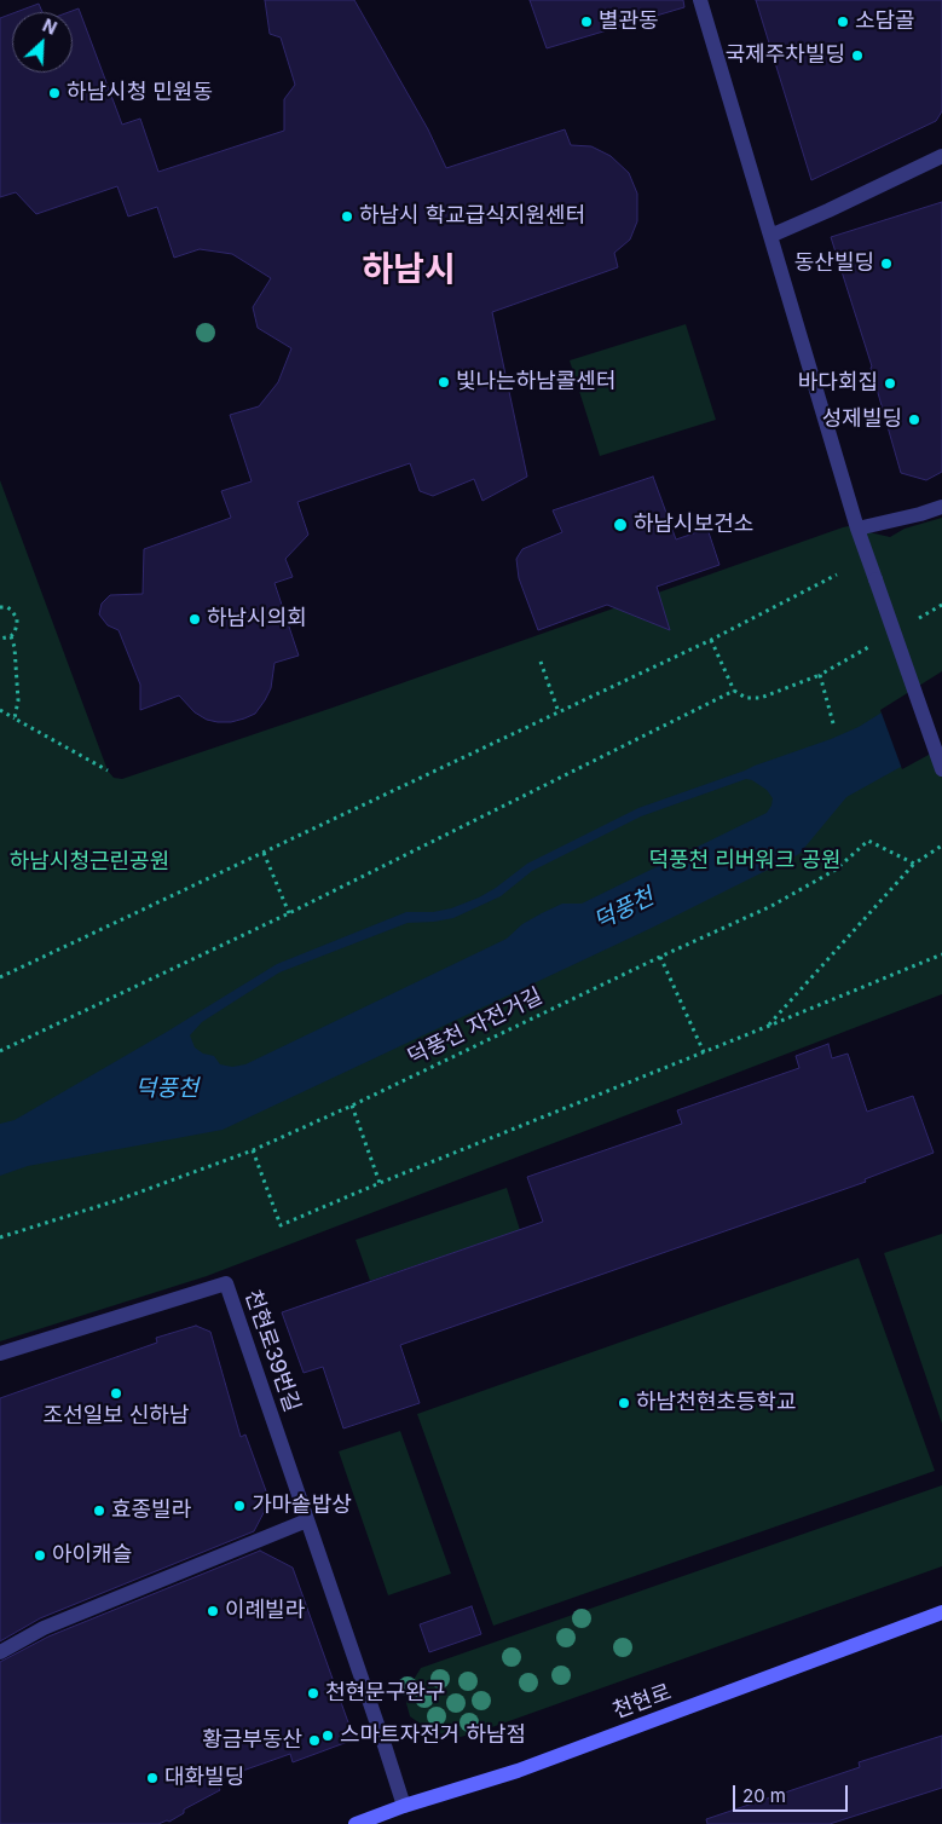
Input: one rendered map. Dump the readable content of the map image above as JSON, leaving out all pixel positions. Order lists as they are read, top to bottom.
{
  "streets": {
    "main road": ["천현로"],
    "street": ["천현로39번길"],
    "path": ["덕풍천 자전거길"]
  },
  "crossings": [
    ["천현로39번길", "천현로"]
  ],
  "districts": ["하남시"],
  "water": ["덕풍천"],
  "parks": ["덕풍천 리버워크 공원", "하남시청근린공원"],
  "places": [
    "별관동",
    "소담골",
    "국제주차빌딩",
    "하남시청 민원동",
    "하남시 학교급식지원센터",
    "동산빌딩",
    "빛나는하남콜센터",
    "바다회집",
    "성제빌딩",
    "하남시보건소",
    "하남시의회",
    "조선일보 신하남",
    "하남천현초등학교",
    "가마솥밥상",
    "효종빌라",
    "아이캐슬",
    "이례빌라",
    "천현문구완구",
    "스마트자전거 하남점",
    "황금부동산",
    "대화빌딩"
  ],
  "scale_bar": "20 m",
  "north": "top right"
}
